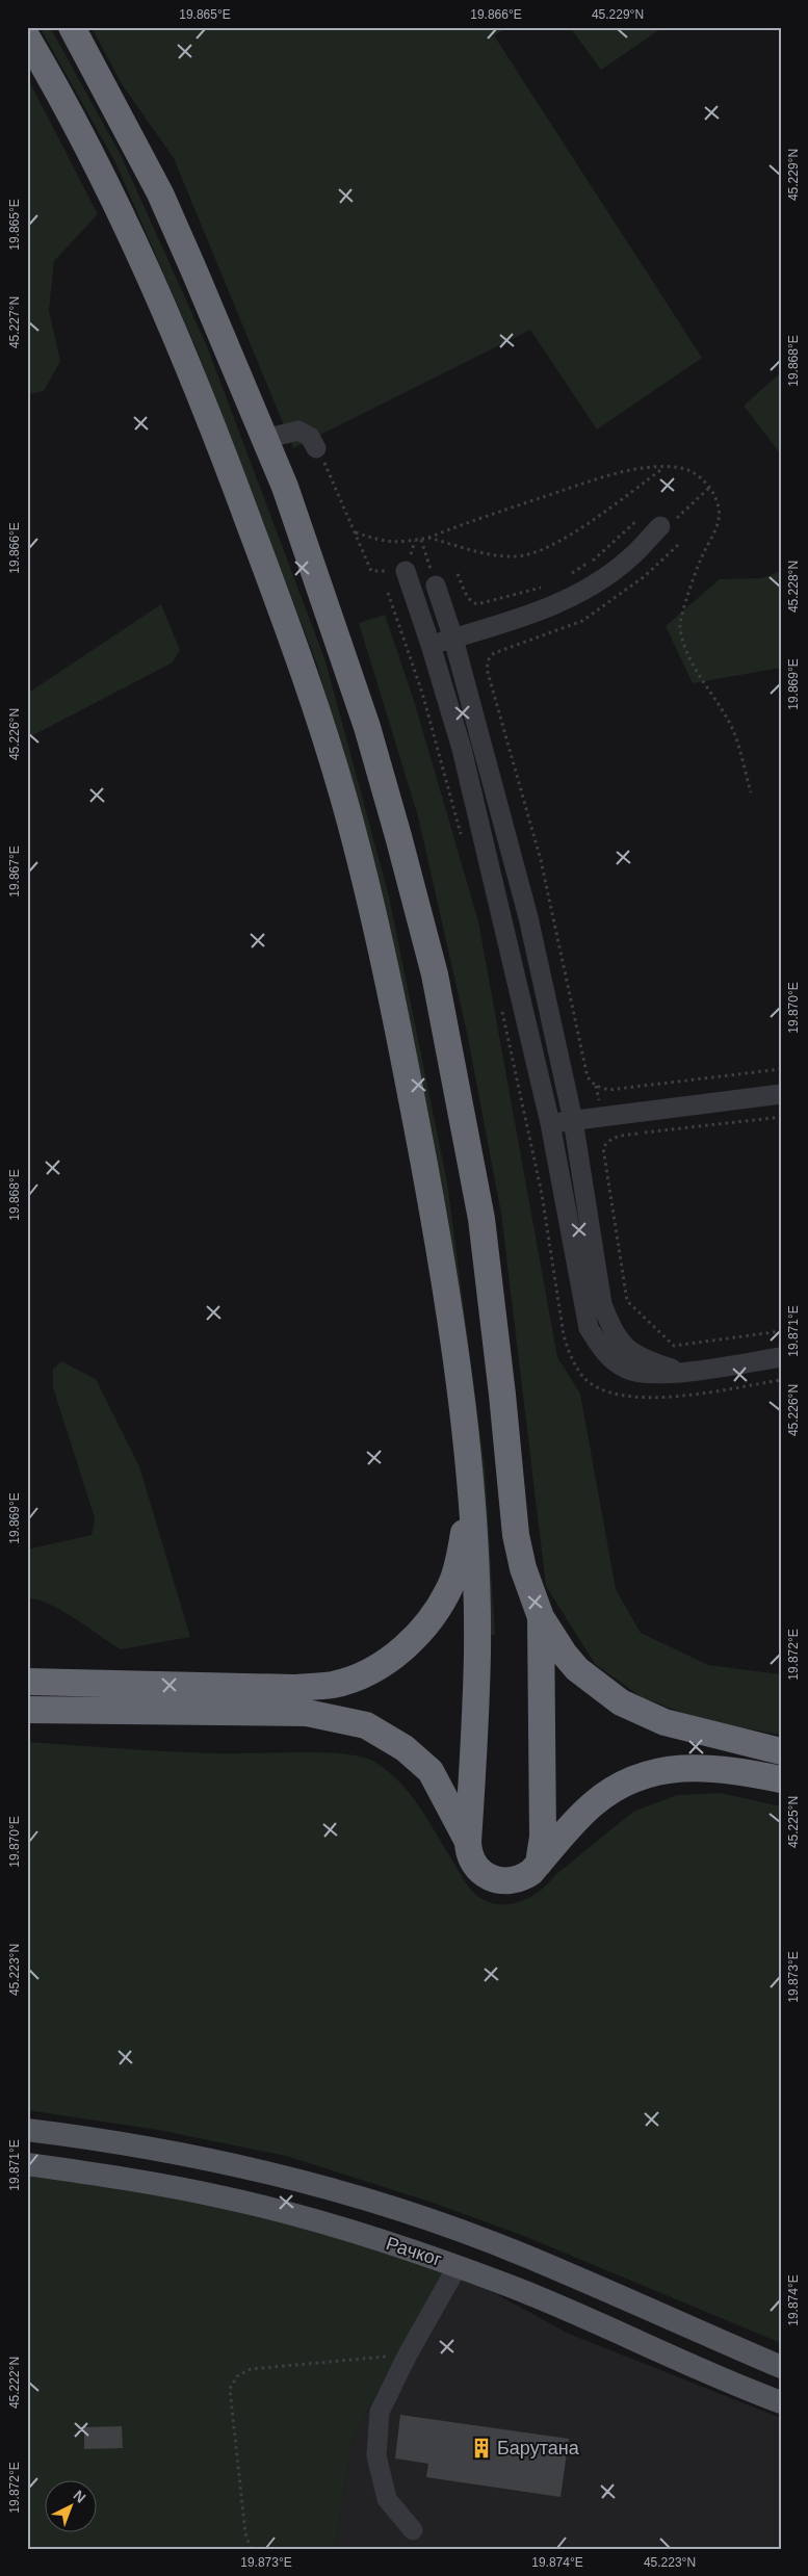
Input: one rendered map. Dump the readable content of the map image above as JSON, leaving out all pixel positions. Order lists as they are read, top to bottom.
{
  "streets": {
    "main road": ["Рачког"]
  },
  "places": {
    "building": ["Барутана"]
  },
  "north": "top right",
  "coordinates": [
    "19.865°E",
    "19.866°E",
    "45.229°N",
    "45.227°N",
    "19.868°E",
    "45.228°N",
    "19.869°E",
    "45.226°N",
    "19.867°E",
    "19.870°E",
    "19.871°E",
    "19.872°E",
    "45.225°N",
    "45.223°N",
    "19.873°E",
    "19.874°E",
    "45.222°N"
  ]
}
